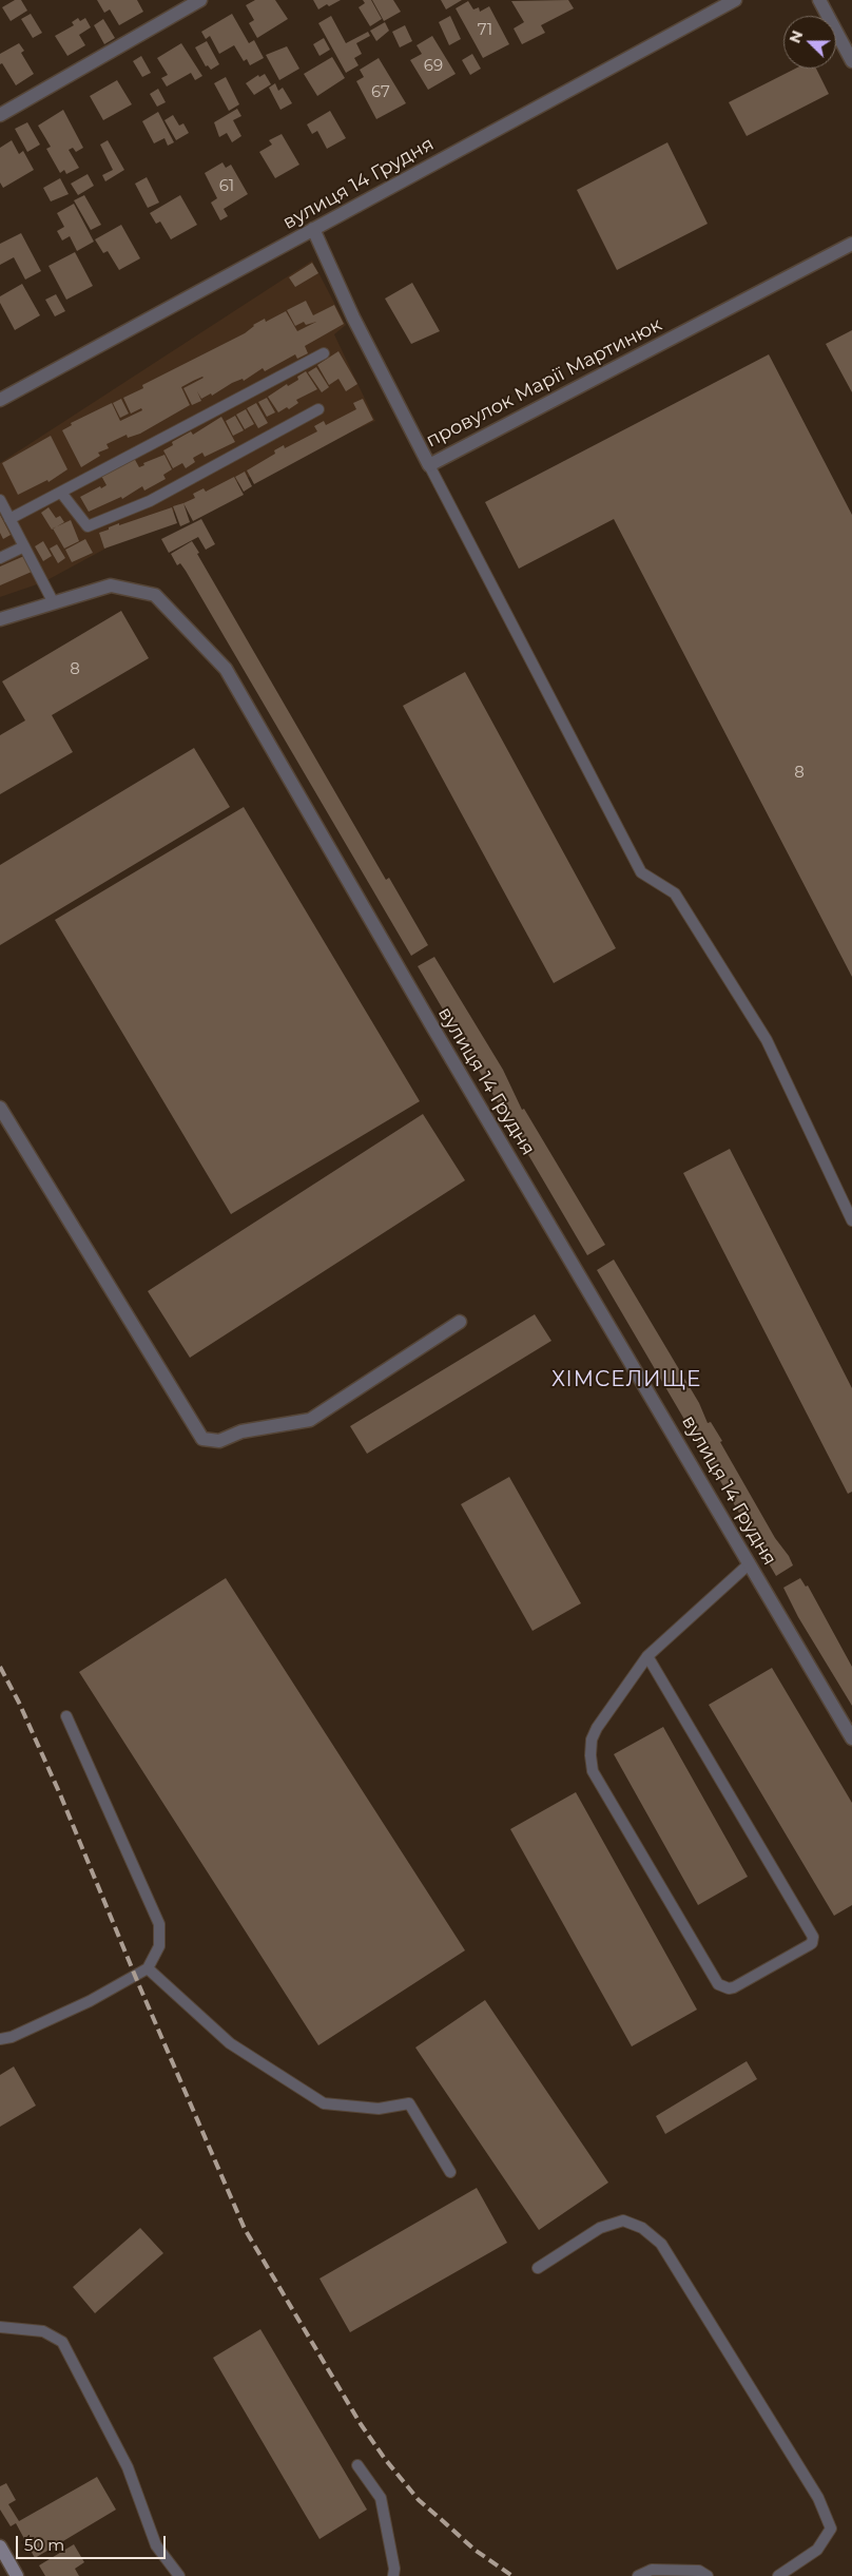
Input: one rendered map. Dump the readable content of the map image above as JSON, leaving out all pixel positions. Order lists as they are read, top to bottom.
{
  "streets": {
    "street": ["вулиця 14 Грудня", "провулок Марії Мартинюк"]
  },
  "crossings": [
    ["вулиця 14 Грудня", "провулок Марії Мартинюк"]
  ],
  "districts": ["ХІМСЕЛИЩЕ"],
  "house_numbers": [
    "71",
    "69",
    "67",
    "61",
    "8",
    "8"
  ],
  "scale_bar": "50 m",
  "north": "left"
}
